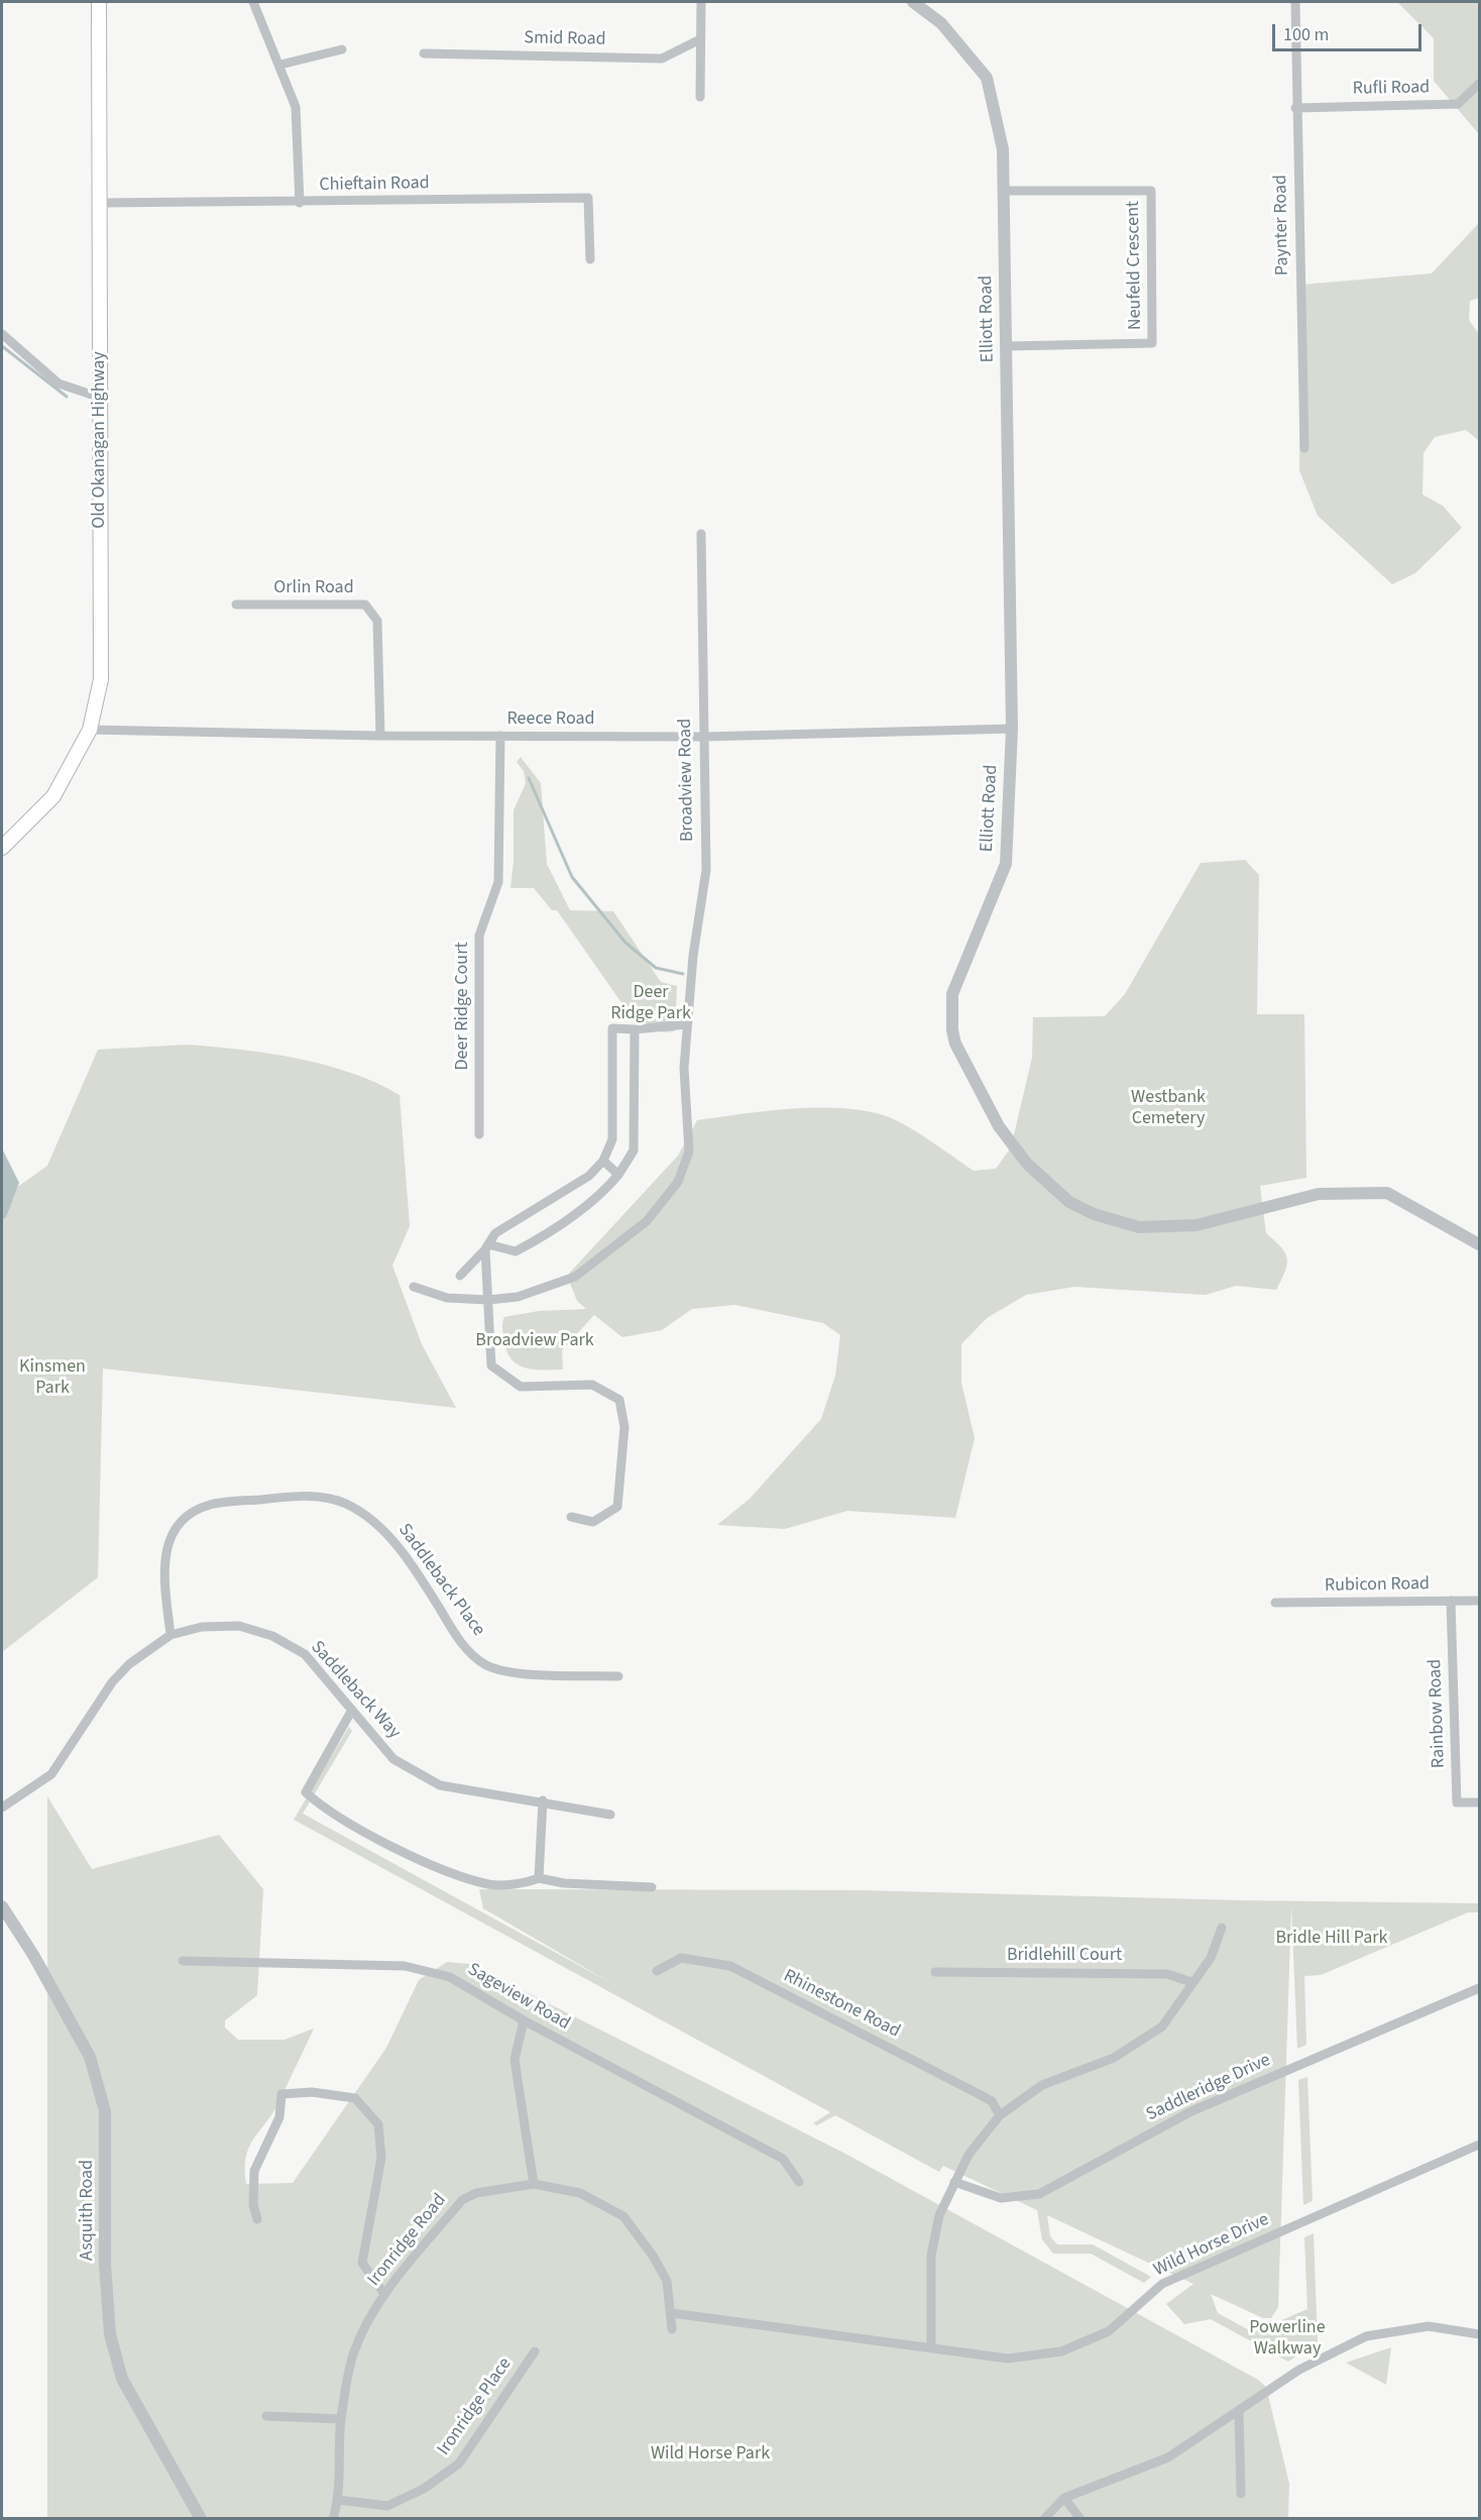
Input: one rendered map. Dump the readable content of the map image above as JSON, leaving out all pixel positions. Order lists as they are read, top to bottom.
{
  "streets": {
    "main road": ["Old Okanagan Highway"],
    "street": [
      "Smid Road",
      "Rufli Road",
      "Chieftain Road",
      "Paynter Road",
      "Neufeld Crescent",
      "Elliott Road",
      "Orlin Road",
      "Reece Road",
      "Broadview Road",
      "Deer Ridge Court",
      "Saddleback Place",
      "Rubicon Road",
      "Saddleback Way",
      "Rainbow Road",
      "Bridlehill Court",
      "Sageview Road",
      "Rhinestone Road",
      "Saddleridge Drive",
      "Asquith Road",
      "Ironridge Road",
      "Wild Horse Drive",
      "Ironridge Place"
    ]
  },
  "crossings": [
    ["Rufli Road", "Paynter Road"],
    ["Chieftain Road", "Old Okanagan Highway"],
    ["Neufeld Crescent", "Elliott Road"],
    ["Elliott Road", "Reece Road"],
    ["Old Okanagan Highway", "Reece Road"],
    ["Orlin Road", "Reece Road"],
    ["Reece Road", "Broadview Road"],
    ["Reece Road", "Deer Ridge Court"],
    ["Saddleback Place", "Saddleback Way"],
    ["Rubicon Road", "Rainbow Road"],
    ["Ironridge Road", "Wild Horse Drive"],
    ["Ironridge Road", "Ironridge Place"]
  ],
  "parks": [
    "Deer Ridge Park",
    "Westbank Cemetery",
    "Broadview Park",
    "Kinsmen Park",
    "Bridle Hill Park",
    "Powerline Walkway",
    "Wild Horse Park"
  ],
  "scale_bar": "100 m"
}
